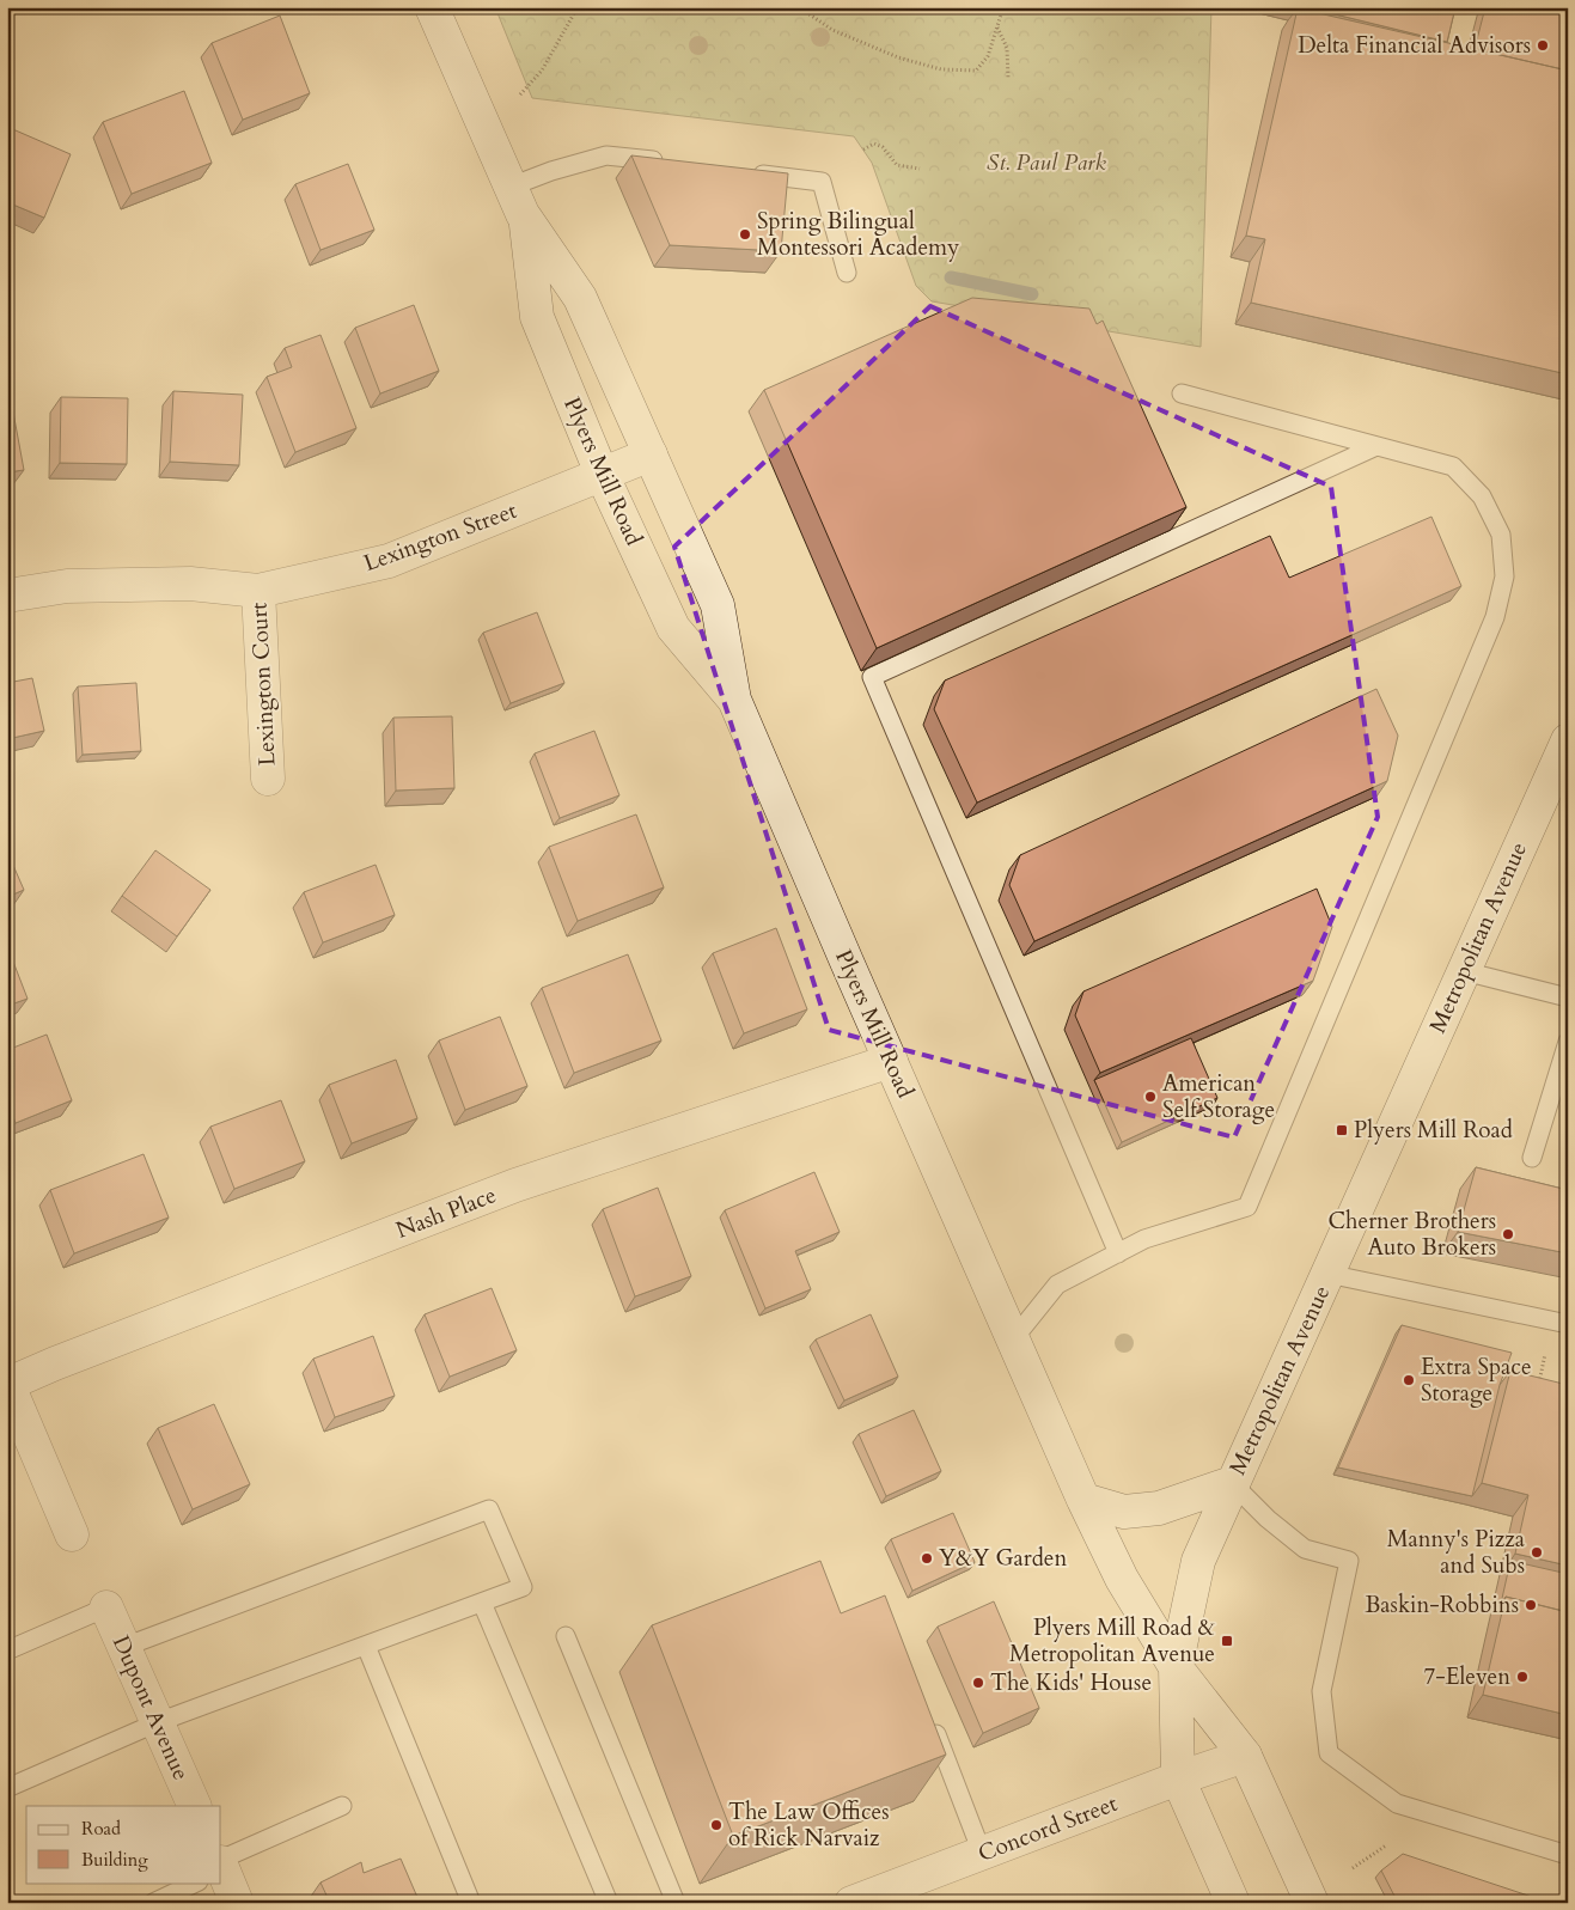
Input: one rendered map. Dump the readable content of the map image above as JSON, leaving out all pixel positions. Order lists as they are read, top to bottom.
{
  "streets": {
    "street": [
      "Plyers Mill Road",
      "Lexington Street",
      "Lexington Court",
      "Metropolitan Avenue",
      "Nash Place",
      "Dupont Avenue",
      "Concord Street"
    ]
  },
  "crossings": [
    ["Plyers Mill Road", "Lexington Street"],
    ["Plyers Mill Road", "Metropolitan Avenue"],
    ["Plyers Mill Road", "Nash Place"],
    ["Plyers Mill Road", "Concord Street"],
    ["Lexington Street", "Lexington Court"]
  ],
  "parks": ["St. Paul Park"],
  "places": {
    "other": [
      "Delta Financial Advisors",
      "Spring Bilingual Montessori Academy",
      "American Self Storage",
      "Cherner Brothers Auto Brokers",
      "Extra Space Storage",
      "Manny's Pizza and Subs",
      "Y&Y Garden",
      "Baskin-Robbins",
      "7-Eleven",
      "The Kids' House",
      "The Law Offices of Rick Narvaiz"
    ],
    "transit": ["Plyers Mill Road", "Plyers Mill Road & Metropolitan Avenue"]
  },
  "legend": ["Road", "Building"]
}
